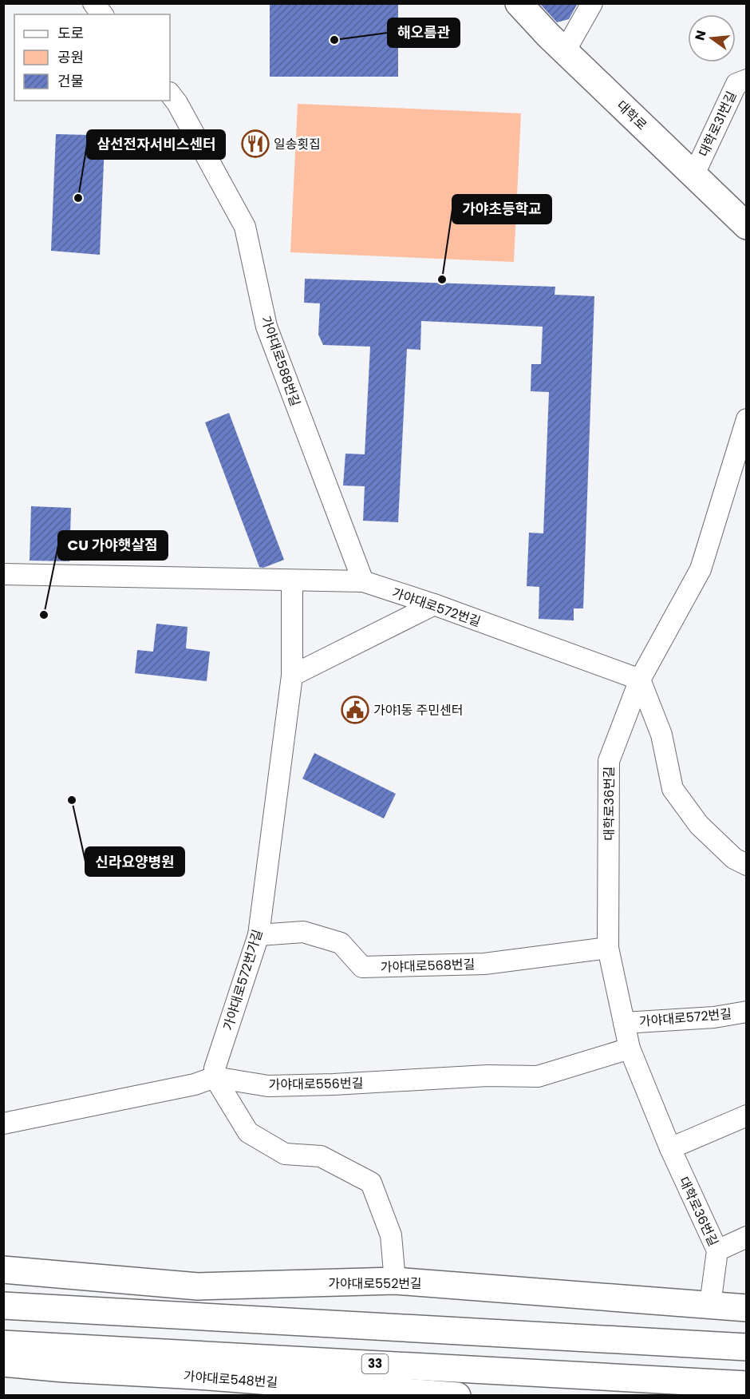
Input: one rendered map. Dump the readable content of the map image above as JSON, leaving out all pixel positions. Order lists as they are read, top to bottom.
{
  "streets": {
    "main road": [
      "대학로",
      "가야대로552번길",
      "33",
      "가야대로548번길"
    ],
    "street": [
      "대학로31번길",
      "가야대로588번길",
      "가야대로572번길",
      "대학로36번길",
      "가야대로568번길",
      "가야대로572번가길",
      "가야대로556번길"
    ]
  },
  "crossings": [
    ["대학로", "대학로31번길"],
    ["가야대로588번길", "가야대로572번길"],
    ["가야대로572번길", "대학로36번길"],
    ["가야대로572번길", "가야대로572번가길"],
    ["대학로36번길", "가야대로568번길"],
    ["대학로36번길", "가야대로556번길"],
    ["대학로36번길", "가야대로552번길"],
    ["가야대로568번길", "가야대로572번가길"],
    ["가야대로572번가길", "가야대로556번길"],
    ["33", "가야대로548번길"]
  ],
  "places": {
    "other": [
      "해오름관",
      "삼선전자서비스센터",
      "가야초등학교",
      "CU 가야햇살점",
      "신라요양병원"
    ],
    "restaurant": ["일송횟집"],
    "public building": ["가야1동 주민센터"]
  },
  "legend": ["도로", "공원", "건물"],
  "north": "left"
}
